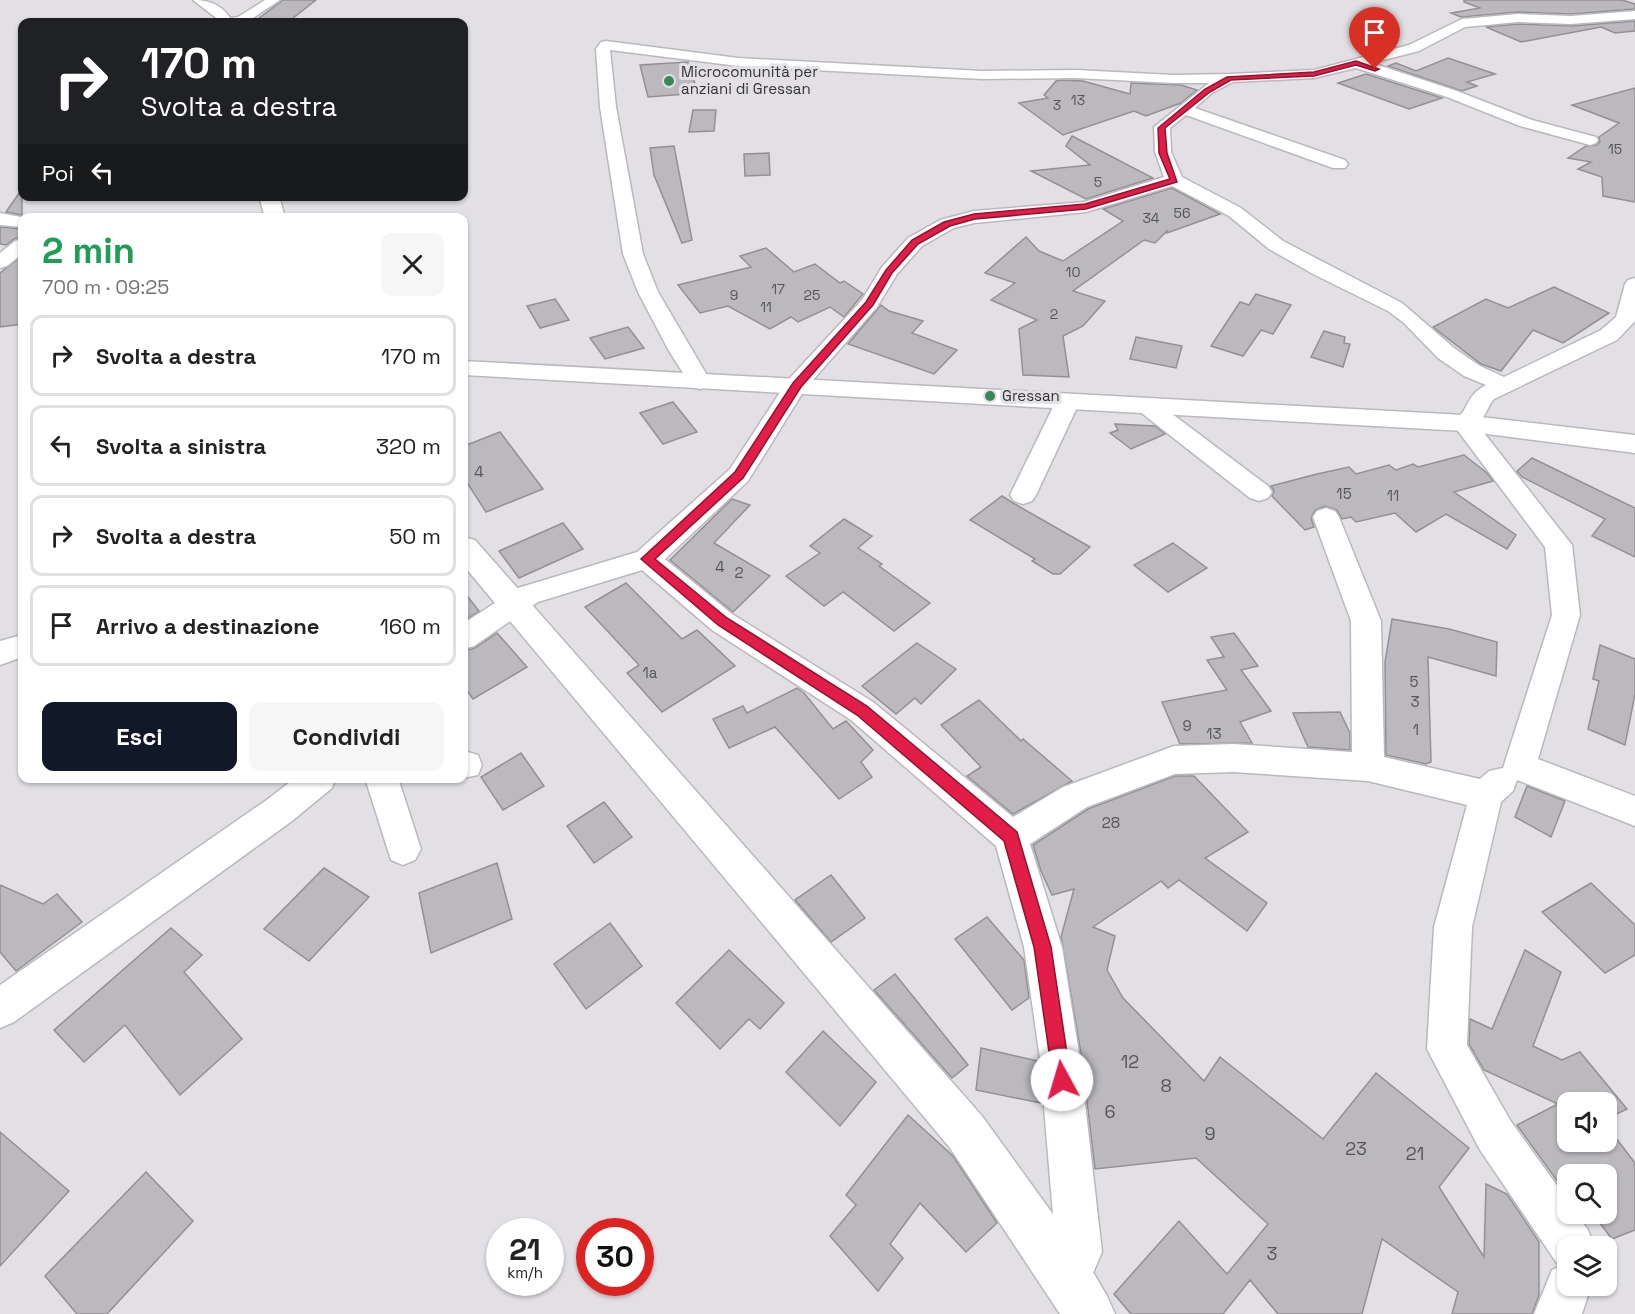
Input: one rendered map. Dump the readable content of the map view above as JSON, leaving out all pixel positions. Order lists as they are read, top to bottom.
{
  "places": ["Microcomunità per anziani di Gressan", "Gressan"],
  "house_numbers": [
    "13",
    "3",
    "15",
    "5",
    "56",
    "34",
    "10",
    "17",
    "9",
    "25",
    "11",
    "2",
    "4",
    "15",
    "11",
    "4",
    "2",
    "1a",
    "5",
    "3",
    "9",
    "1",
    "13",
    "28",
    "12",
    "8",
    "6",
    "9",
    "23",
    "21",
    "3"
  ],
  "page": {
    "turn": ["170 m", "Svolta a destra"],
    "then": "Poi",
    "heading": ["2 min", "700 m · 09:25"],
    "list": [
      {
        "name": "Svolta a destra",
        "value": "170 m"
      },
      {
        "name": "Svolta a sinistra",
        "value": "320 m"
      },
      {
        "name": "Svolta a destra",
        "value": "50 m"
      },
      {
        "name": "Arrivo a destinazione",
        "value": "160 m"
      }
    ],
    "buttons": ["Esci", "Condividi"],
    "speed": "21 km/h",
    "limit": "30"
  }
}
